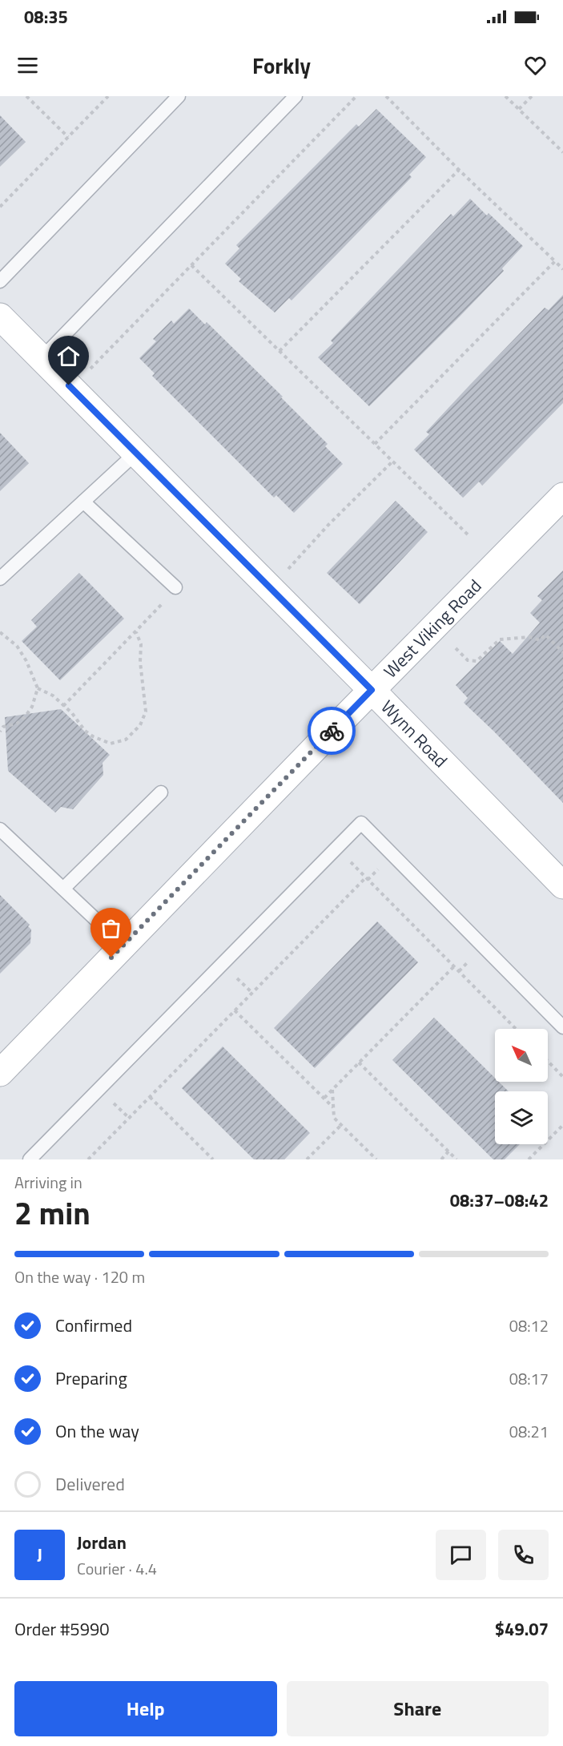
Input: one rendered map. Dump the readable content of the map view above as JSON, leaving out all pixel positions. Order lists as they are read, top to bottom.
{
  "streets": {
    "street": ["West Viking Road", "Wynn Road"]
  },
  "crossings": [
    ["West Viking Road", "Wynn Road"]
  ],
  "north": "top left",
  "page": {
    "status": "08:35",
    "header": "Forkly",
    "heading": ["2 min", "Arriving in", "08:37–08:42"],
    "panel": [
      "Jordan",
      "Courier · 4.4",
      "Order #5990",
      "$49.07"
    ],
    "bar": "On the way · 120 m",
    "list": [
      ["Confirmed", "08:12"],
      ["Preparing", "08:17"],
      ["On the way", "08:21"],
      "Delivered"
    ],
    "round": "J",
    "buttons": ["Help", "Share"]
  }
}
